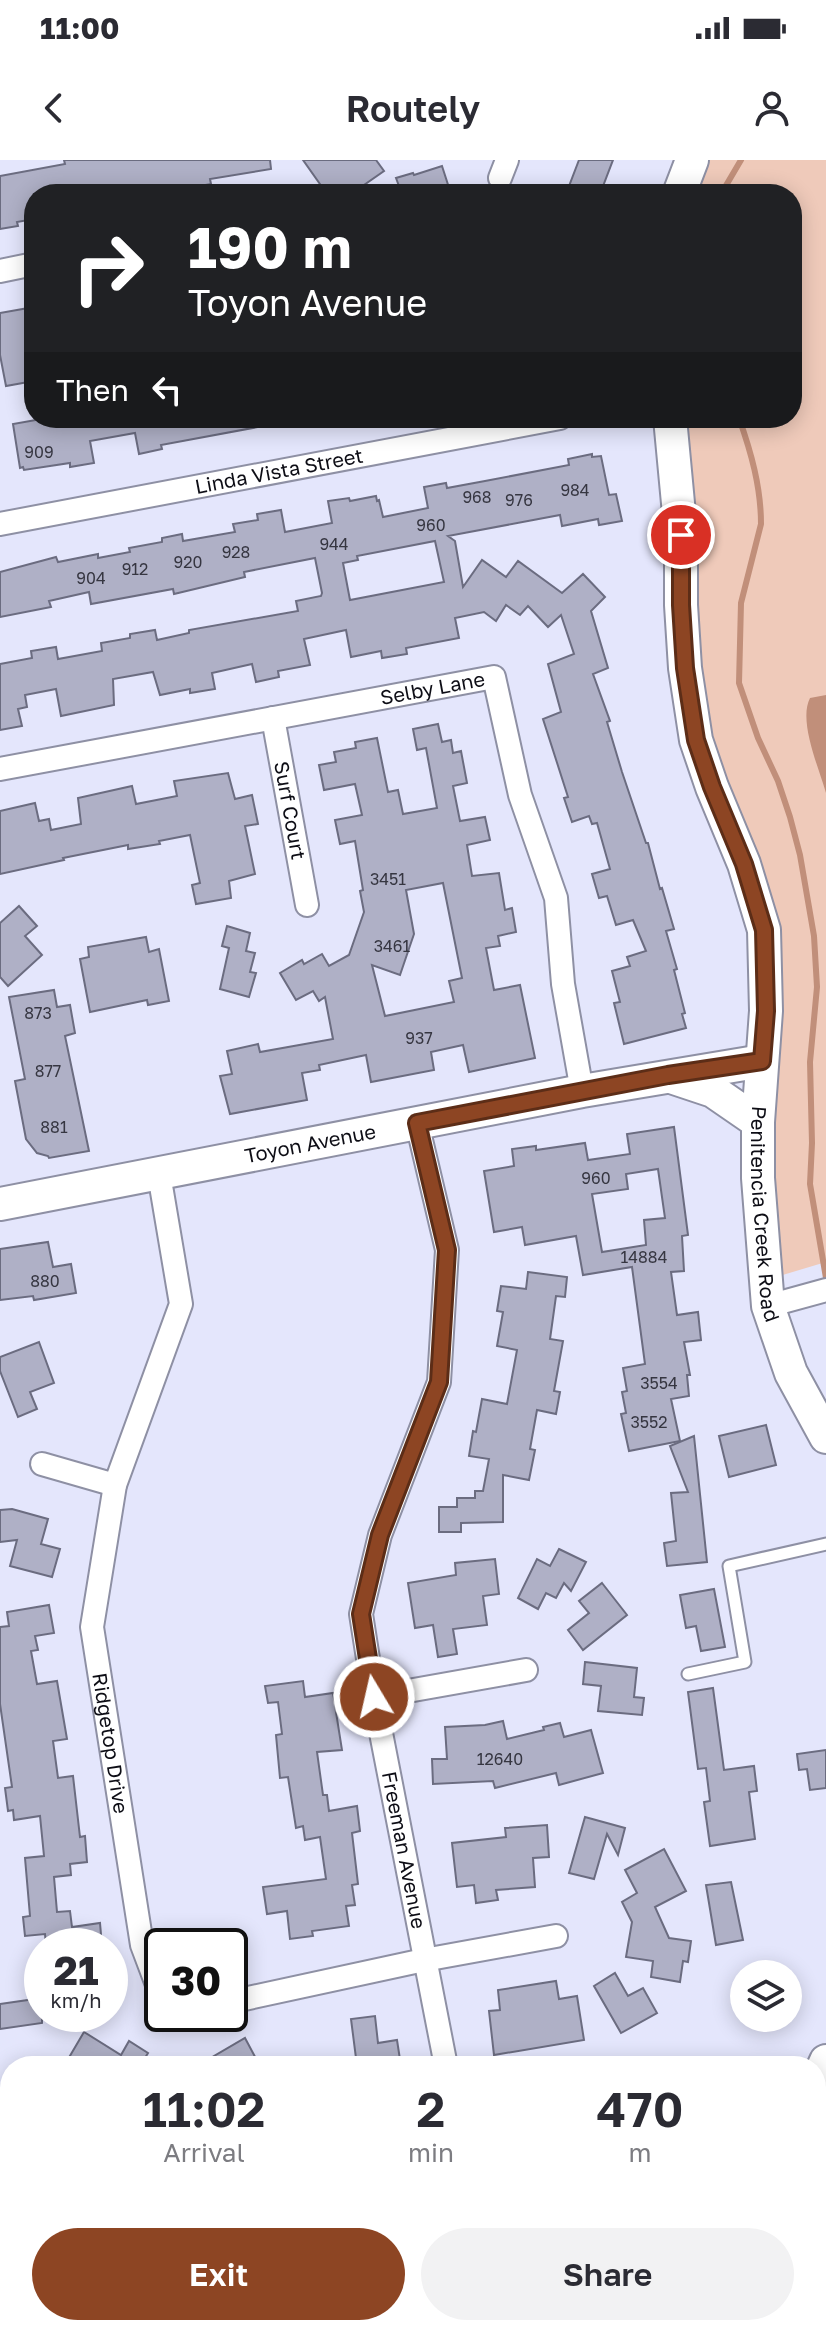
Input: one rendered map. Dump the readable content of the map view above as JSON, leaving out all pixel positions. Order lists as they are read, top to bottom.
{
  "streets": {
    "street": [
      "Linda Vista Street",
      "Selby Lane",
      "Surf Court",
      "Toyon Avenue",
      "Penitencia Creek Road",
      "Ridgetop Drive",
      "Freeman Avenue"
    ]
  },
  "crossings": [
    ["Selby Lane", "Surf Court"],
    ["Selby Lane", "Toyon Avenue"],
    ["Toyon Avenue", "Penitencia Creek Road"],
    ["Toyon Avenue", "Ridgetop Drive"],
    ["Toyon Avenue", "Freeman Avenue"]
  ],
  "house_numbers": [
    "909",
    "984",
    "968",
    "976",
    "960",
    "944",
    "928",
    "920",
    "912",
    "904",
    "3451",
    "3461",
    "873",
    "937",
    "877",
    "881",
    "960",
    "14884",
    "880",
    "3554",
    "3552",
    "12640"
  ],
  "page": {
    "status": "11:00",
    "header": "Routely",
    "turn": ["190 m", "Toyon Avenue"],
    "then": "Then",
    "speed": "21 km/h",
    "limit": "30",
    "eta": [
      "11:02",
      "Arrival",
      "2",
      "min",
      "470",
      "m"
    ],
    "buttons": ["Exit", "Share"]
  }
}
